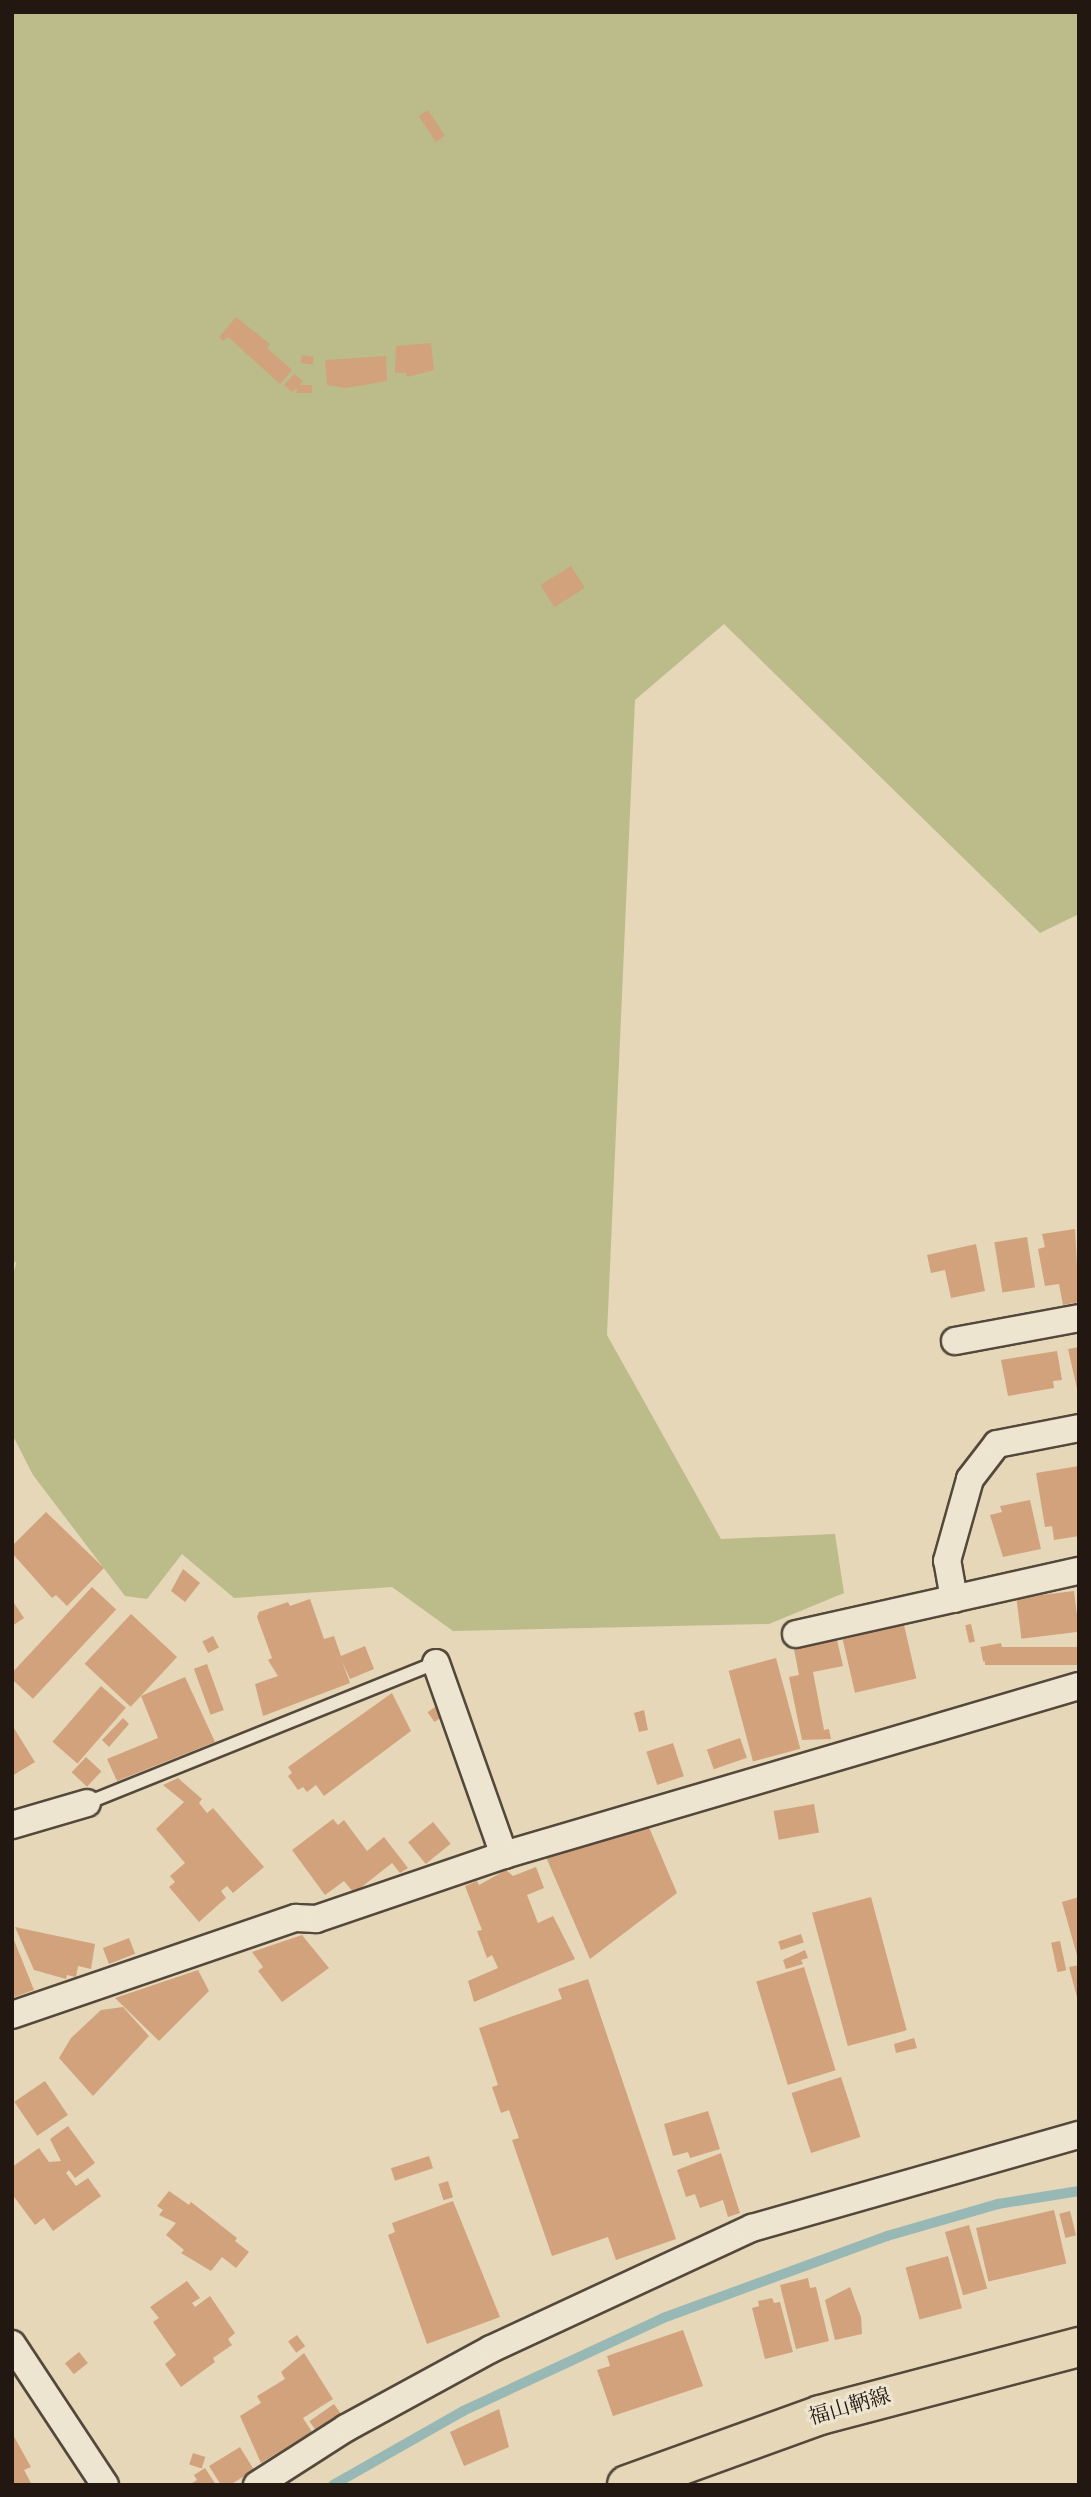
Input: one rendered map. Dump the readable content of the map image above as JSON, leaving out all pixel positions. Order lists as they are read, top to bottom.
{
  "streets": {
    "main road": ["福山鞆線"]
  }
}
